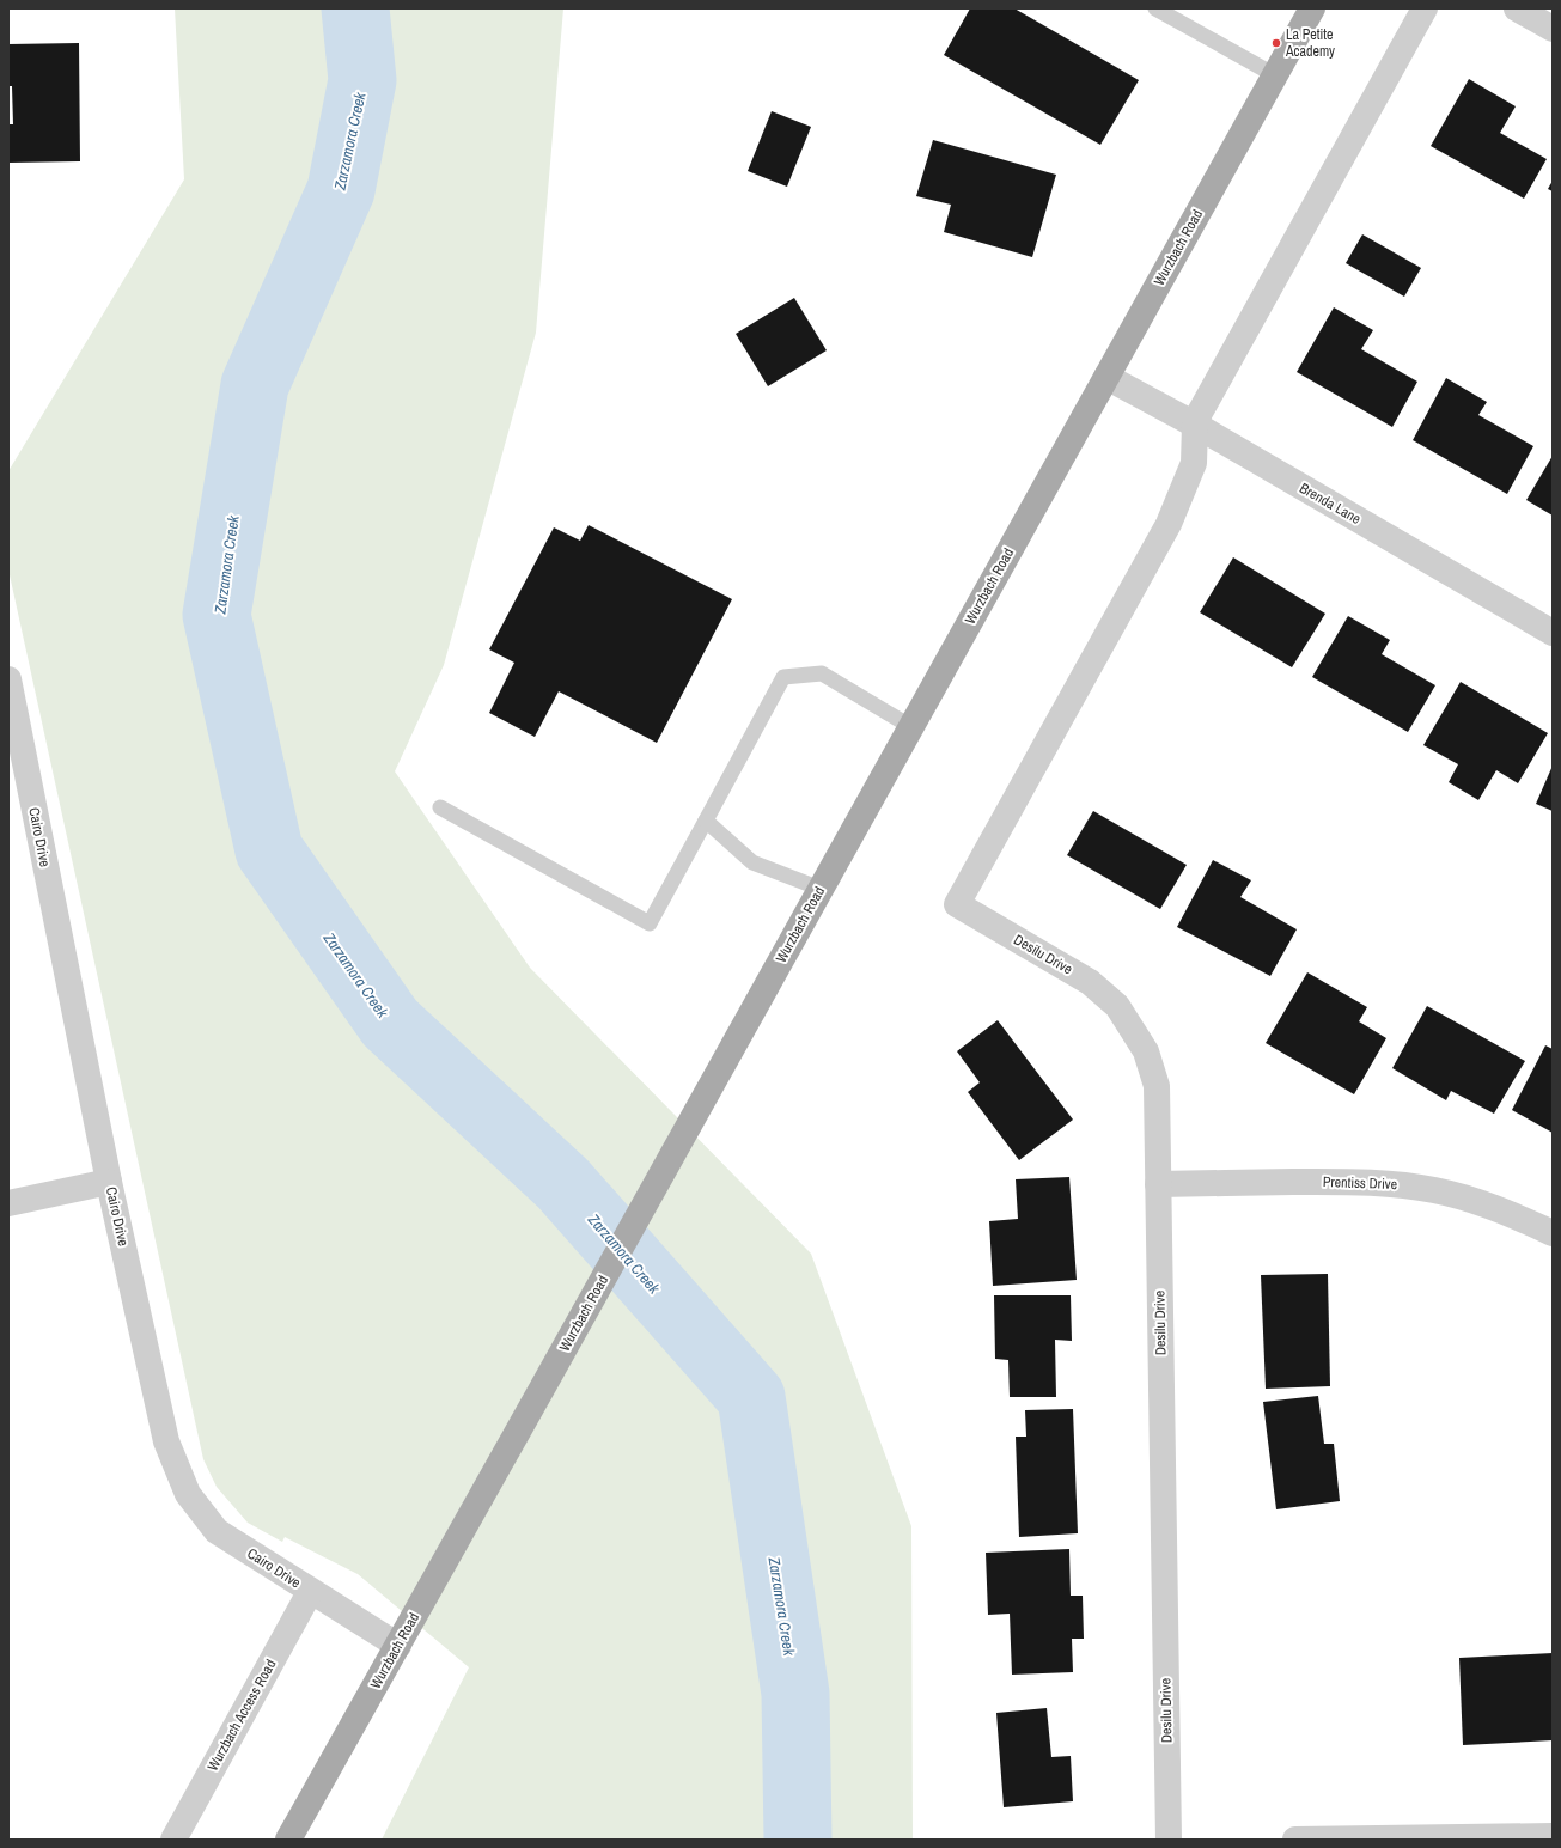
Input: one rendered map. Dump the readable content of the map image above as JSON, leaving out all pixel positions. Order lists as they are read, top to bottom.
{
  "streets": {
    "main road": ["Wurzbach Road"],
    "street": [
      "Brenda Lane",
      "Cairo Drive",
      "Desilu Drive",
      "Prentiss Drive",
      "Wurzbach Access Road"
    ]
  },
  "crossings": [
    ["Wurzbach Road", "Brenda Lane"],
    ["Wurzbach Road", "Cairo Drive"],
    ["Brenda Lane", "Desilu Drive"],
    ["Cairo Drive", "Wurzbach Access Road"],
    ["Desilu Drive", "Prentiss Drive"]
  ],
  "water": ["Zarzamora Creek"],
  "places": ["La Petite Academy"]
}
